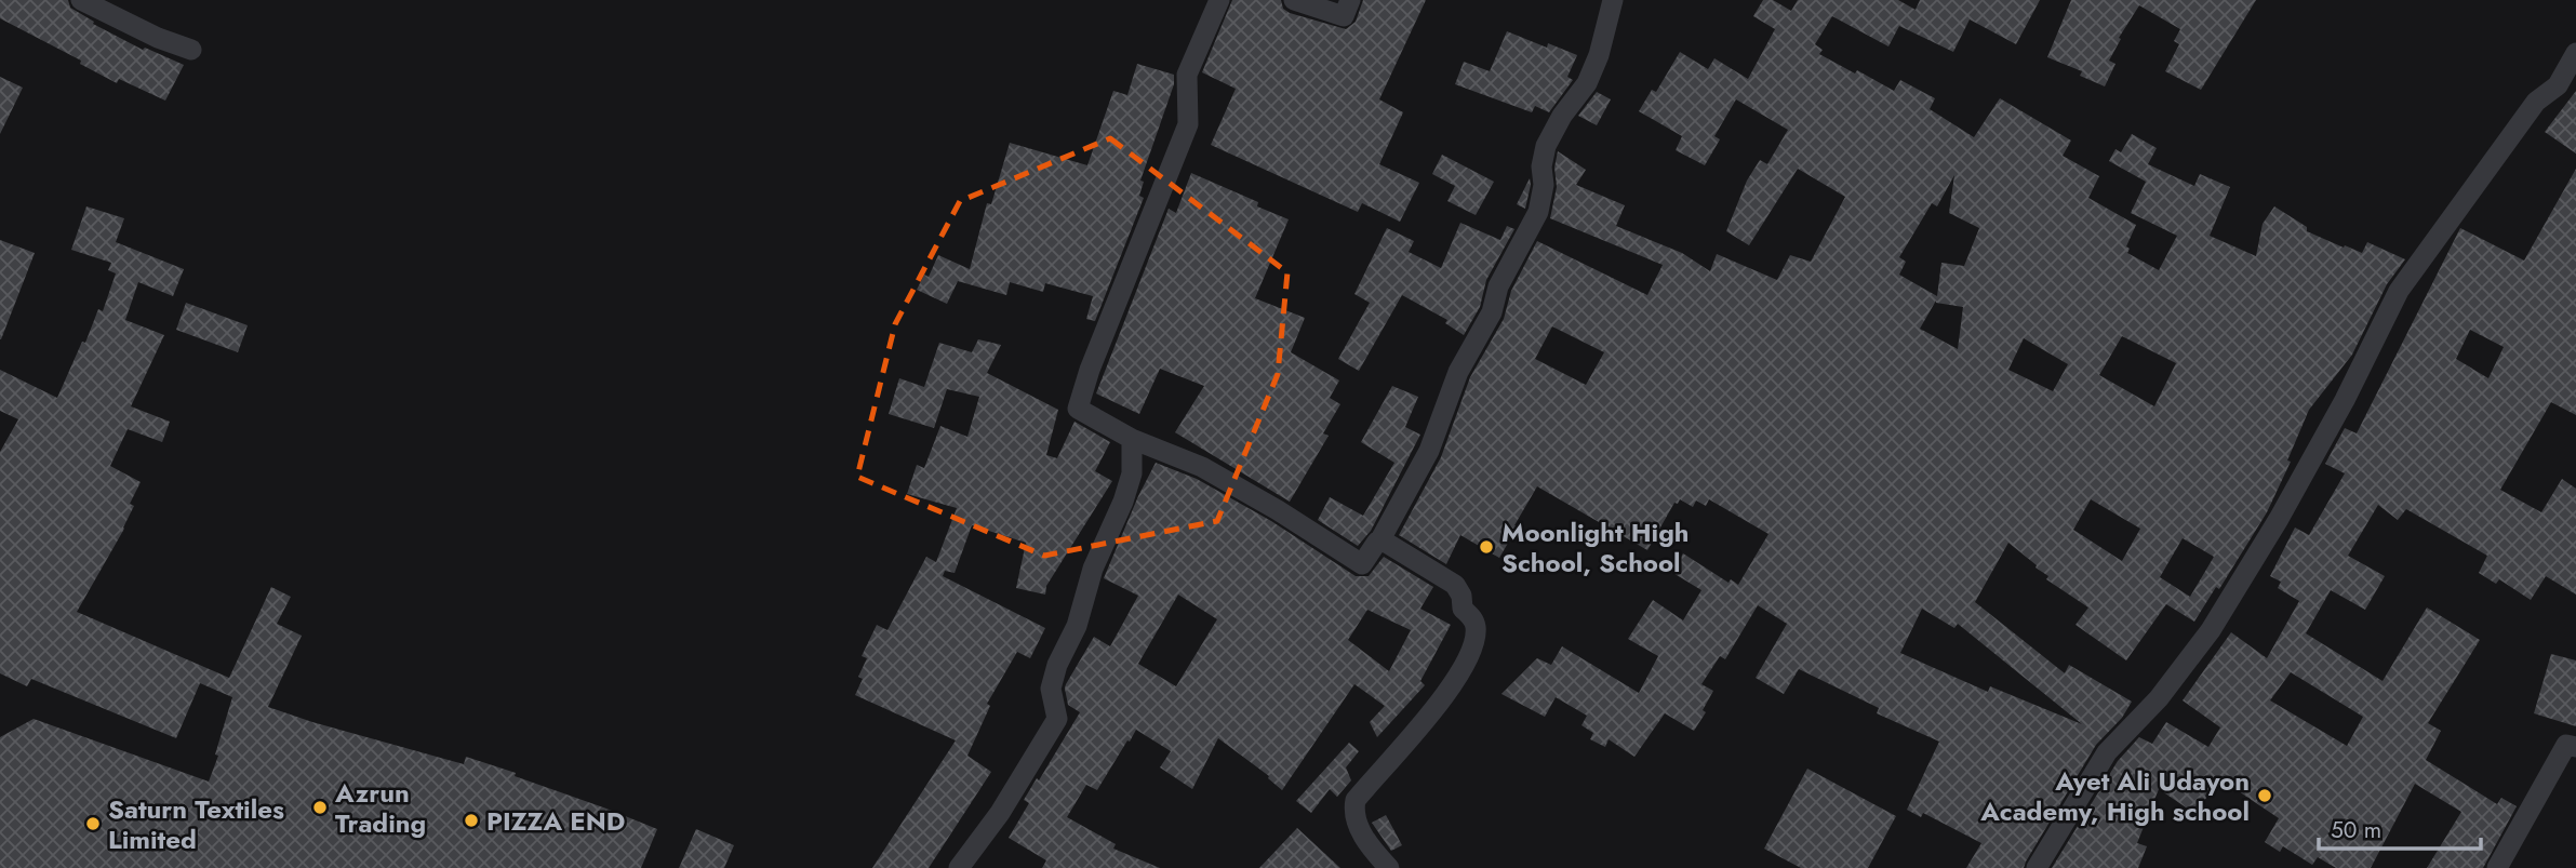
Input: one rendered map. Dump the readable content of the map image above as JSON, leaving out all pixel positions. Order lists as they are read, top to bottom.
{
  "places": [
    "Moonlight High School, School",
    "Ayet Ali Udayon Academy, High school",
    "Azrun Trading",
    "PIZZA END",
    "Saturn Textiles Limited"
  ],
  "scale_bar": "50 m"
}
